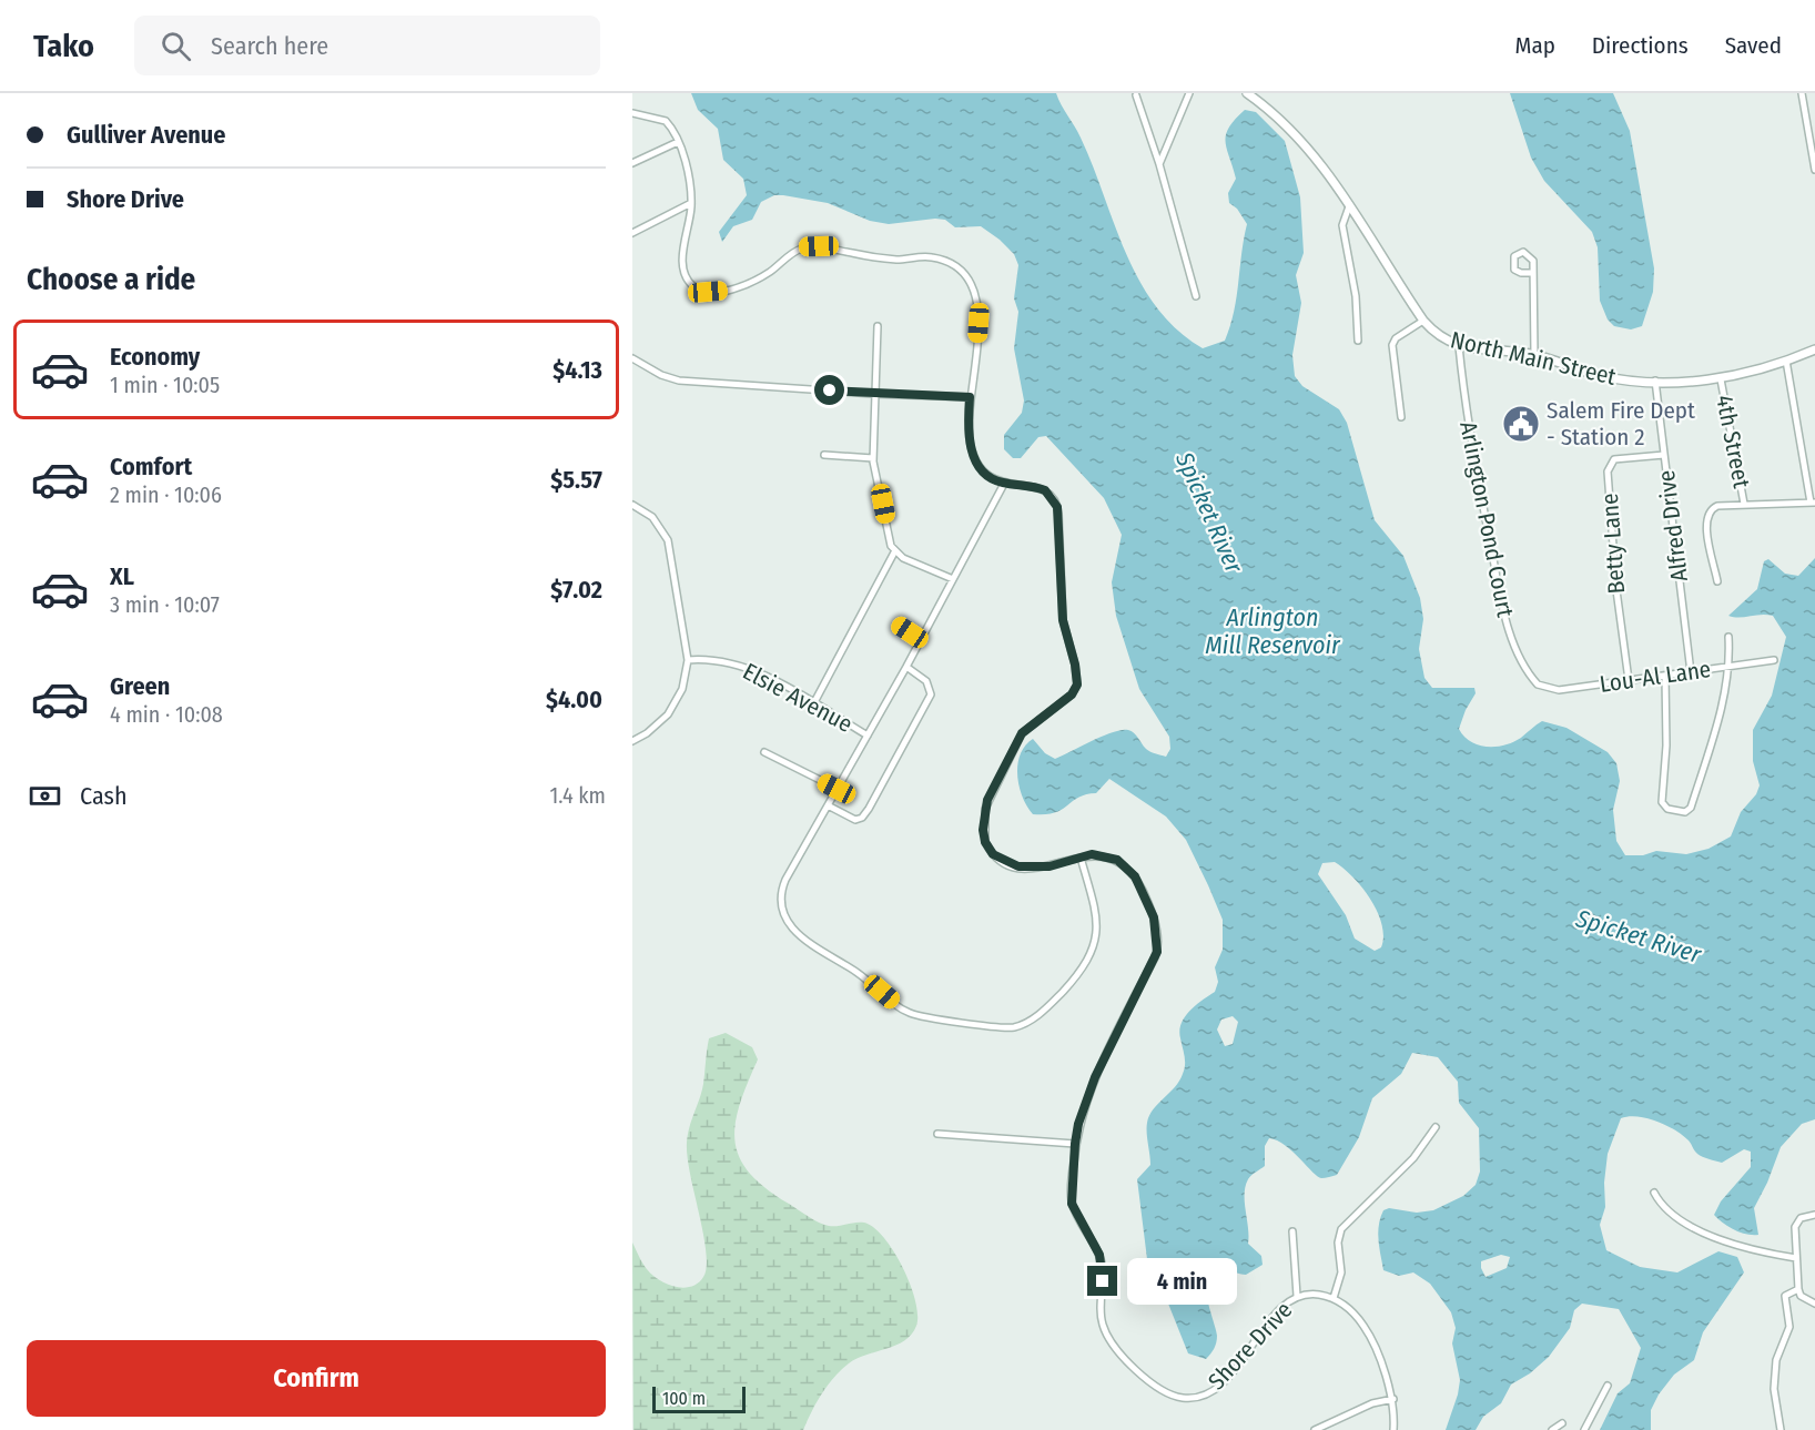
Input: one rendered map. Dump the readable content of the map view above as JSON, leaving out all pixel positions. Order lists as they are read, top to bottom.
{
  "streets": {
    "street": [
      "North Main Street",
      "4th Street",
      "Arlington Pond Court",
      "Alfred Drive",
      "Betty Lane",
      "Lou-Al Lane",
      "Elsie Avenue",
      "Shore Drive"
    ]
  },
  "crossings": [
    ["North Main Street", "4th Street"],
    ["North Main Street", "Arlington Pond Court"],
    ["North Main Street", "Alfred Drive"],
    ["Arlington Pond Court", "Lou-Al Lane"],
    ["Alfred Drive", "Betty Lane"],
    ["Alfred Drive", "Lou-Al Lane"],
    ["Betty Lane", "Lou-Al Lane"]
  ],
  "water": ["Spicket River", "Arlington Mill Reservoir"],
  "places": {
    "public building": ["Salem Fire Dept - Station 2"]
  },
  "scale_bar": "100 m",
  "page": {
    "header": "Tako",
    "search": "Search here",
    "nav": ["Map", "Directions", "Saved"],
    "banner": ["Gulliver Avenue", "Shore Drive"],
    "heading": "Choose a ride",
    "list": [
      {
        "name": "Economy",
        "note": "1 min · 10:05",
        "value": "$4.13"
      },
      {
        "name": "Comfort",
        "note": "2 min · 10:06",
        "value": "$5.57"
      },
      {
        "name": "XL",
        "note": "3 min · 10:07",
        "value": "$7.02"
      },
      {
        "name": "Green",
        "note": "4 min · 10:08",
        "value": "$4.00"
      }
    ],
    "pay": ["Cash", "1.4 km"],
    "bubble": "4 min",
    "buttons": "Confirm",
    "scale": "100 m"
  }
}
